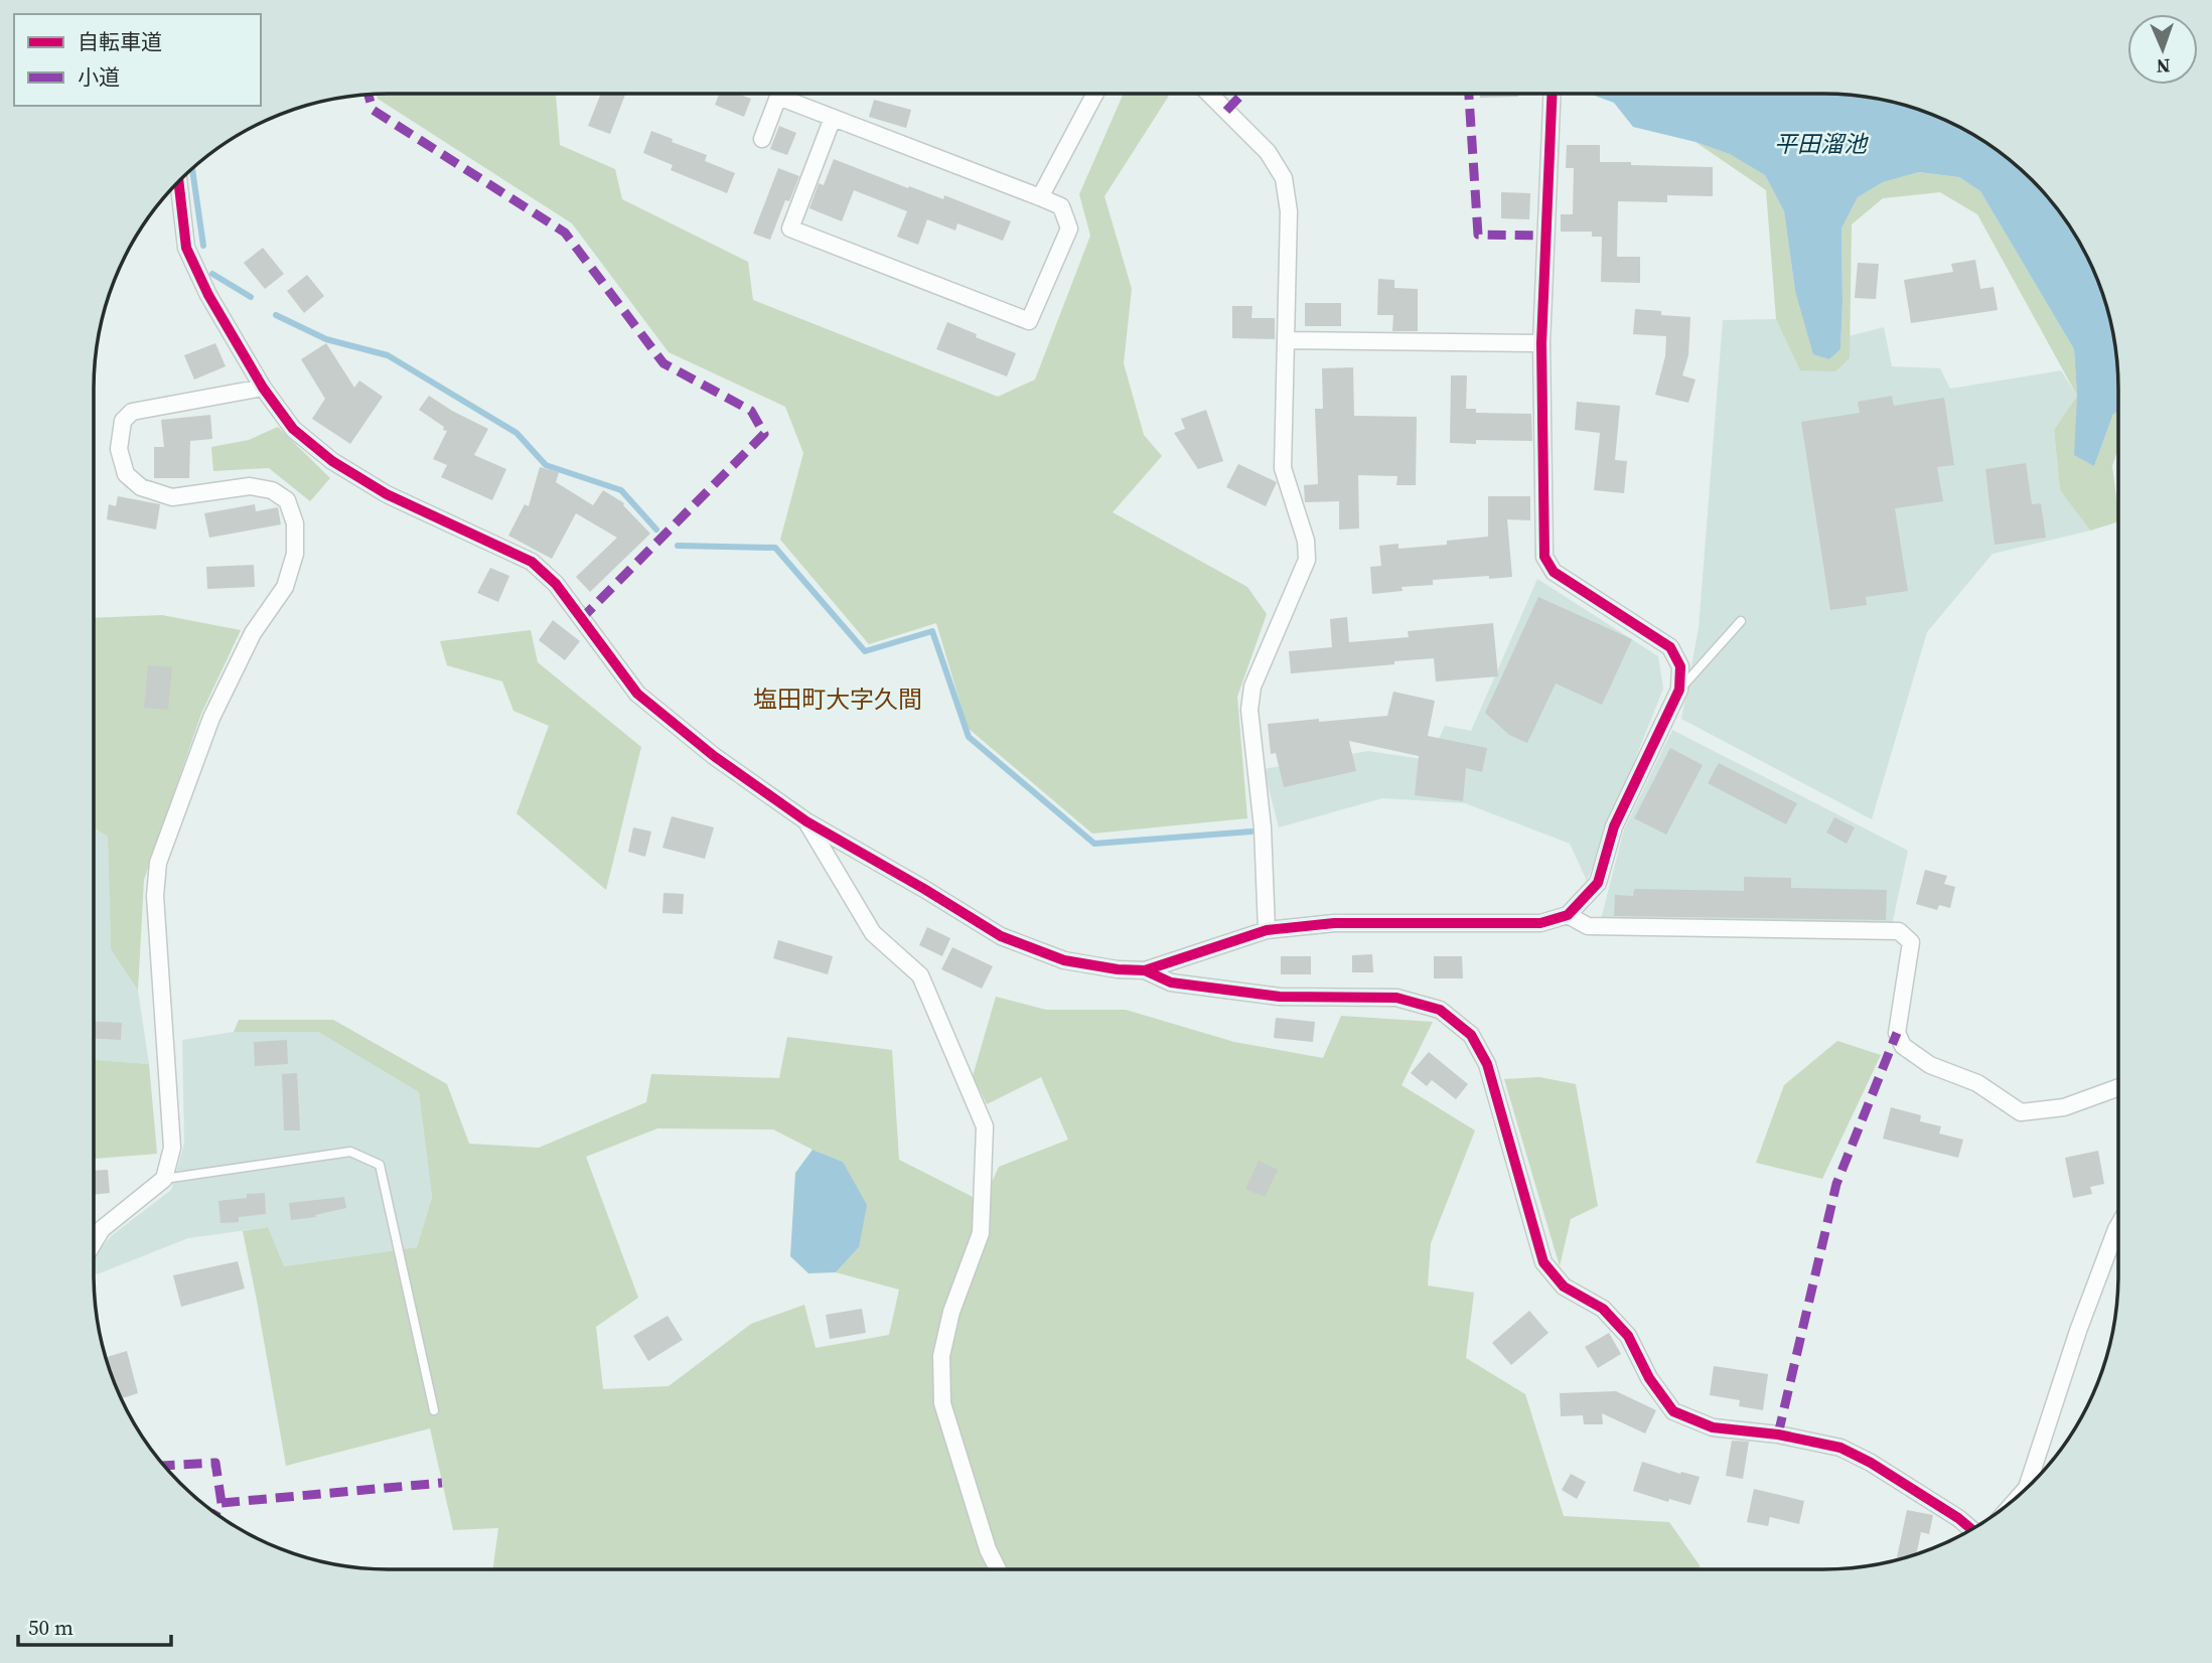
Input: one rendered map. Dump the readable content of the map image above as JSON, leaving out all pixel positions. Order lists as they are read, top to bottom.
{
  "districts": ["塩田町大字久間"],
  "water": ["平田溜池"],
  "legend": ["自転車道", "小道"],
  "scale_bar": "50 m",
  "north": "bottom"
}
